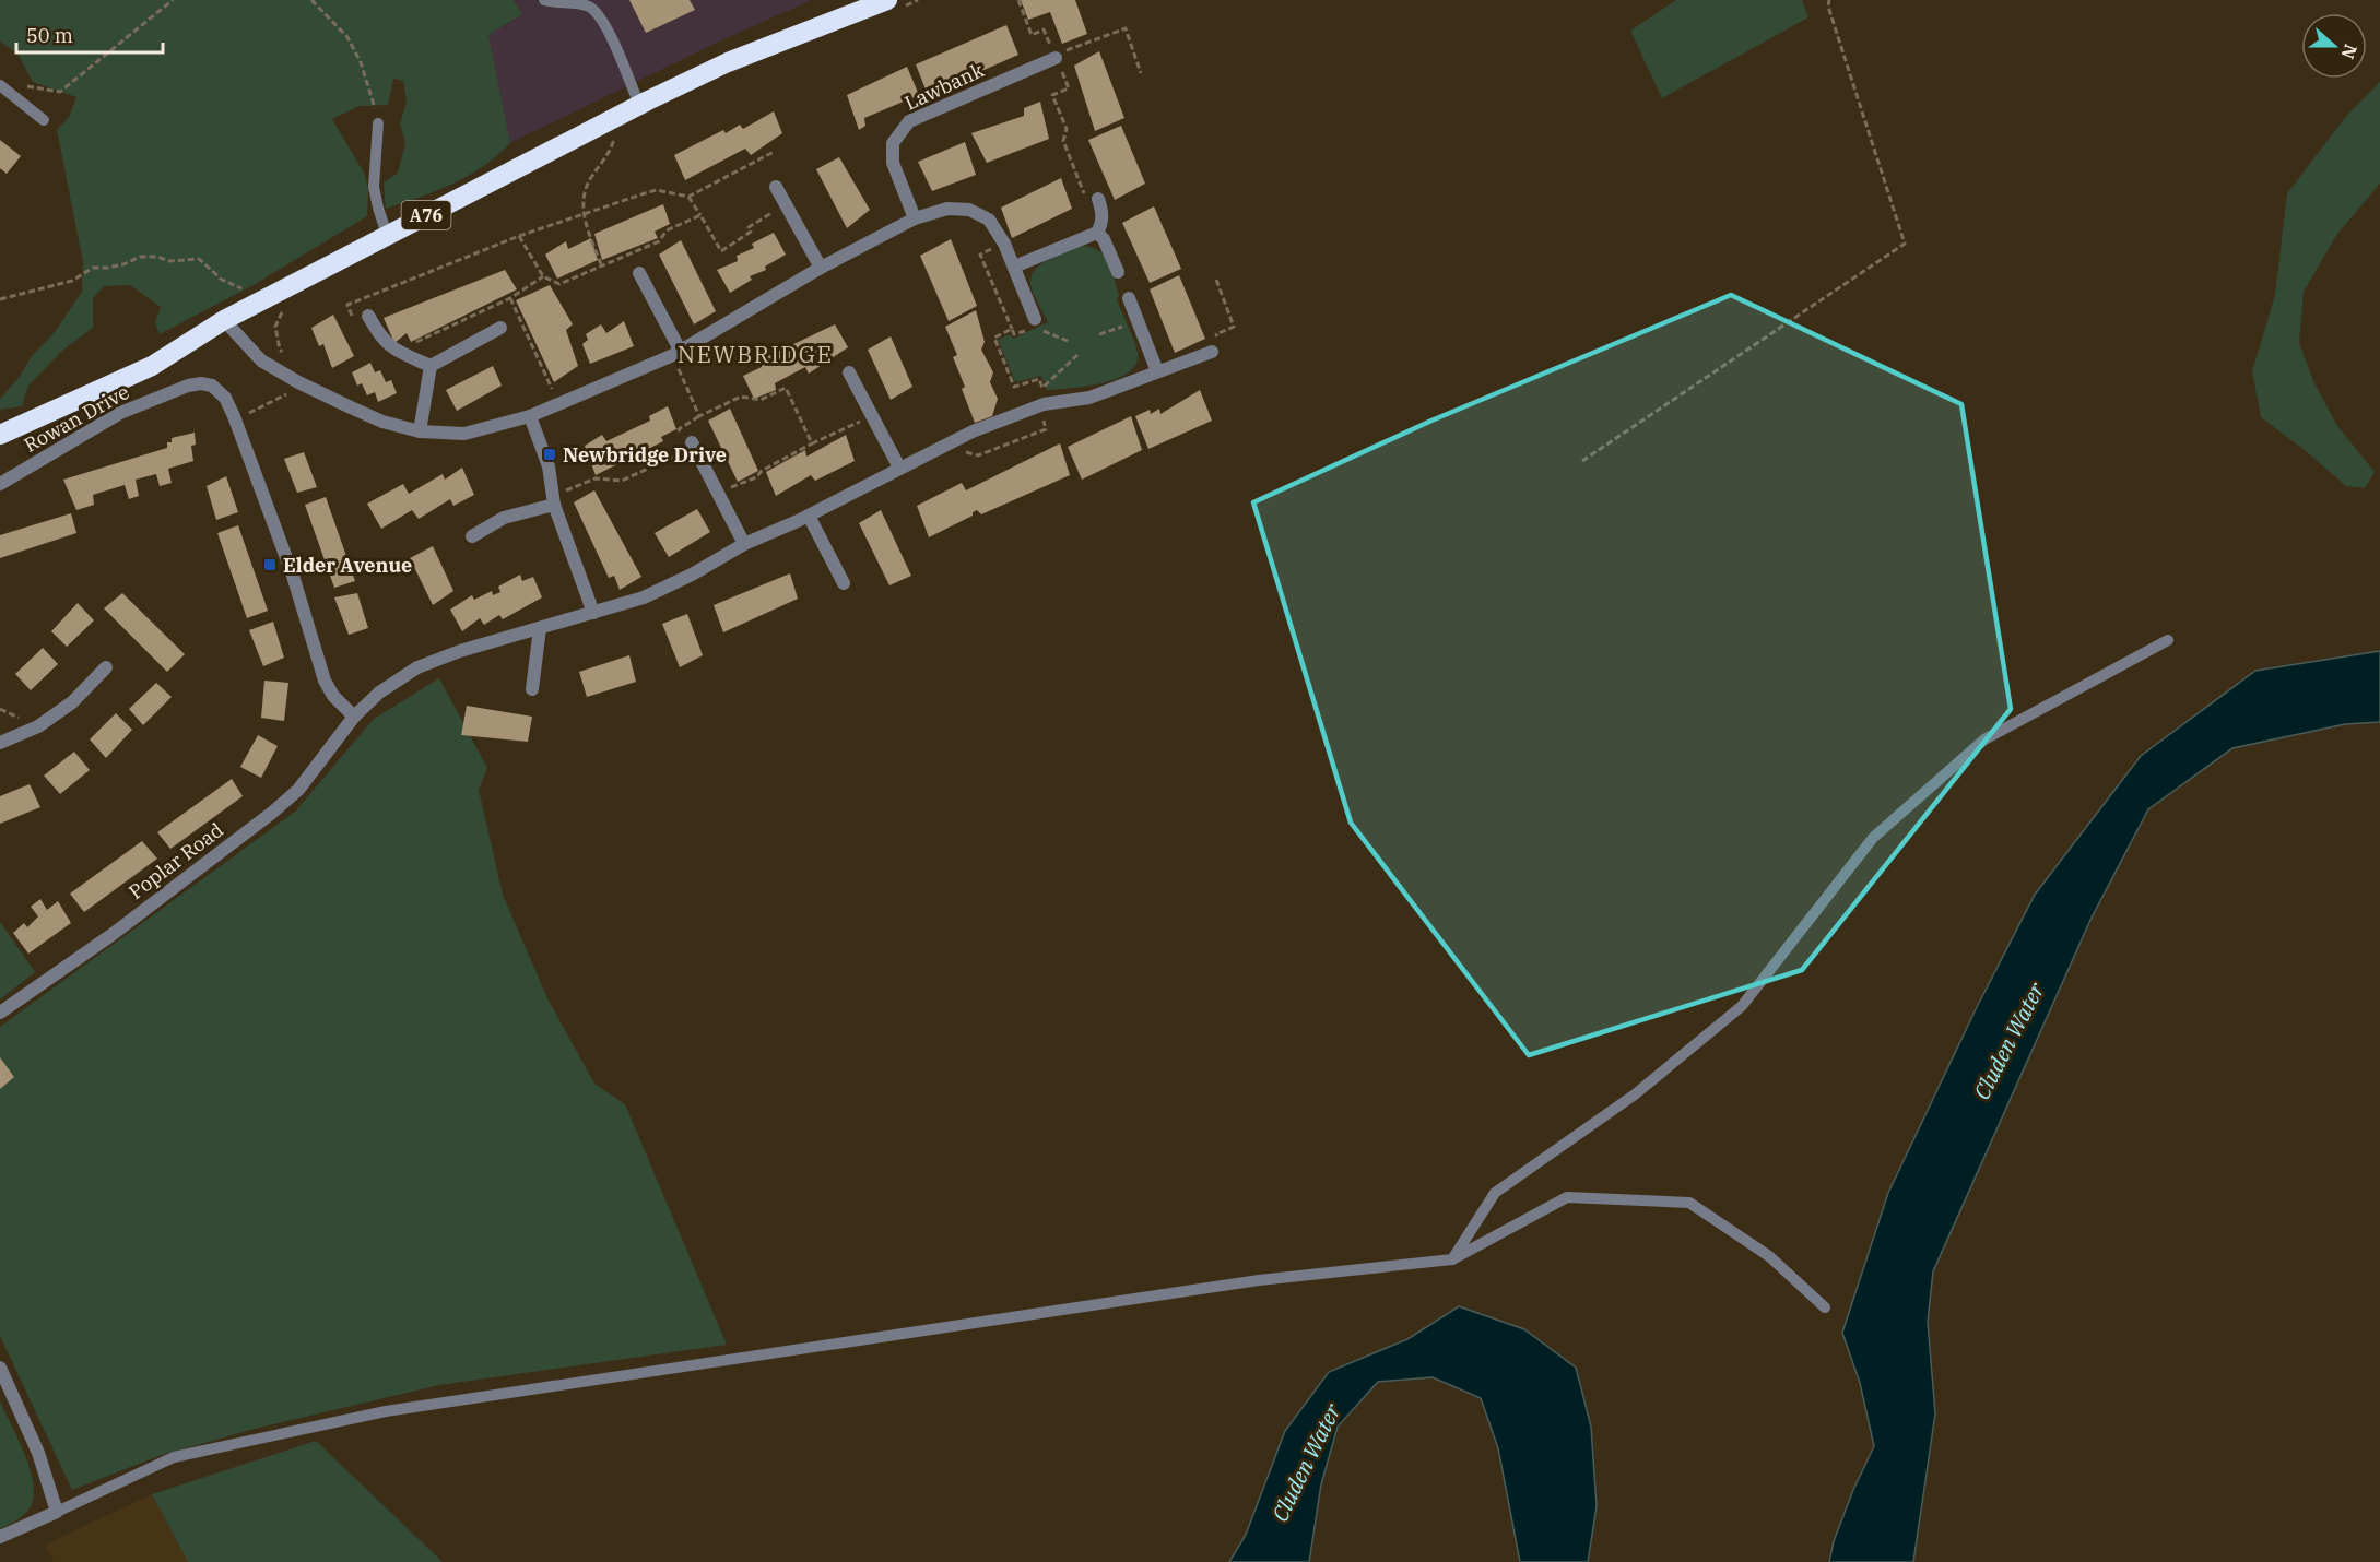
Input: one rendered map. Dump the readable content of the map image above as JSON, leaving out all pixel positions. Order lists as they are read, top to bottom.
{
  "streets": {
    "highway": ["A76"],
    "street": ["Lawbank", "Rowan Drive", "Poplar Road"]
  },
  "districts": ["NEWBRIDGE"],
  "water": ["Cluden Water"],
  "places": {
    "transit": ["Newbridge Drive", "Elder Avenue"]
  },
  "scale_bar": "50 m",
  "north": "right"
}
